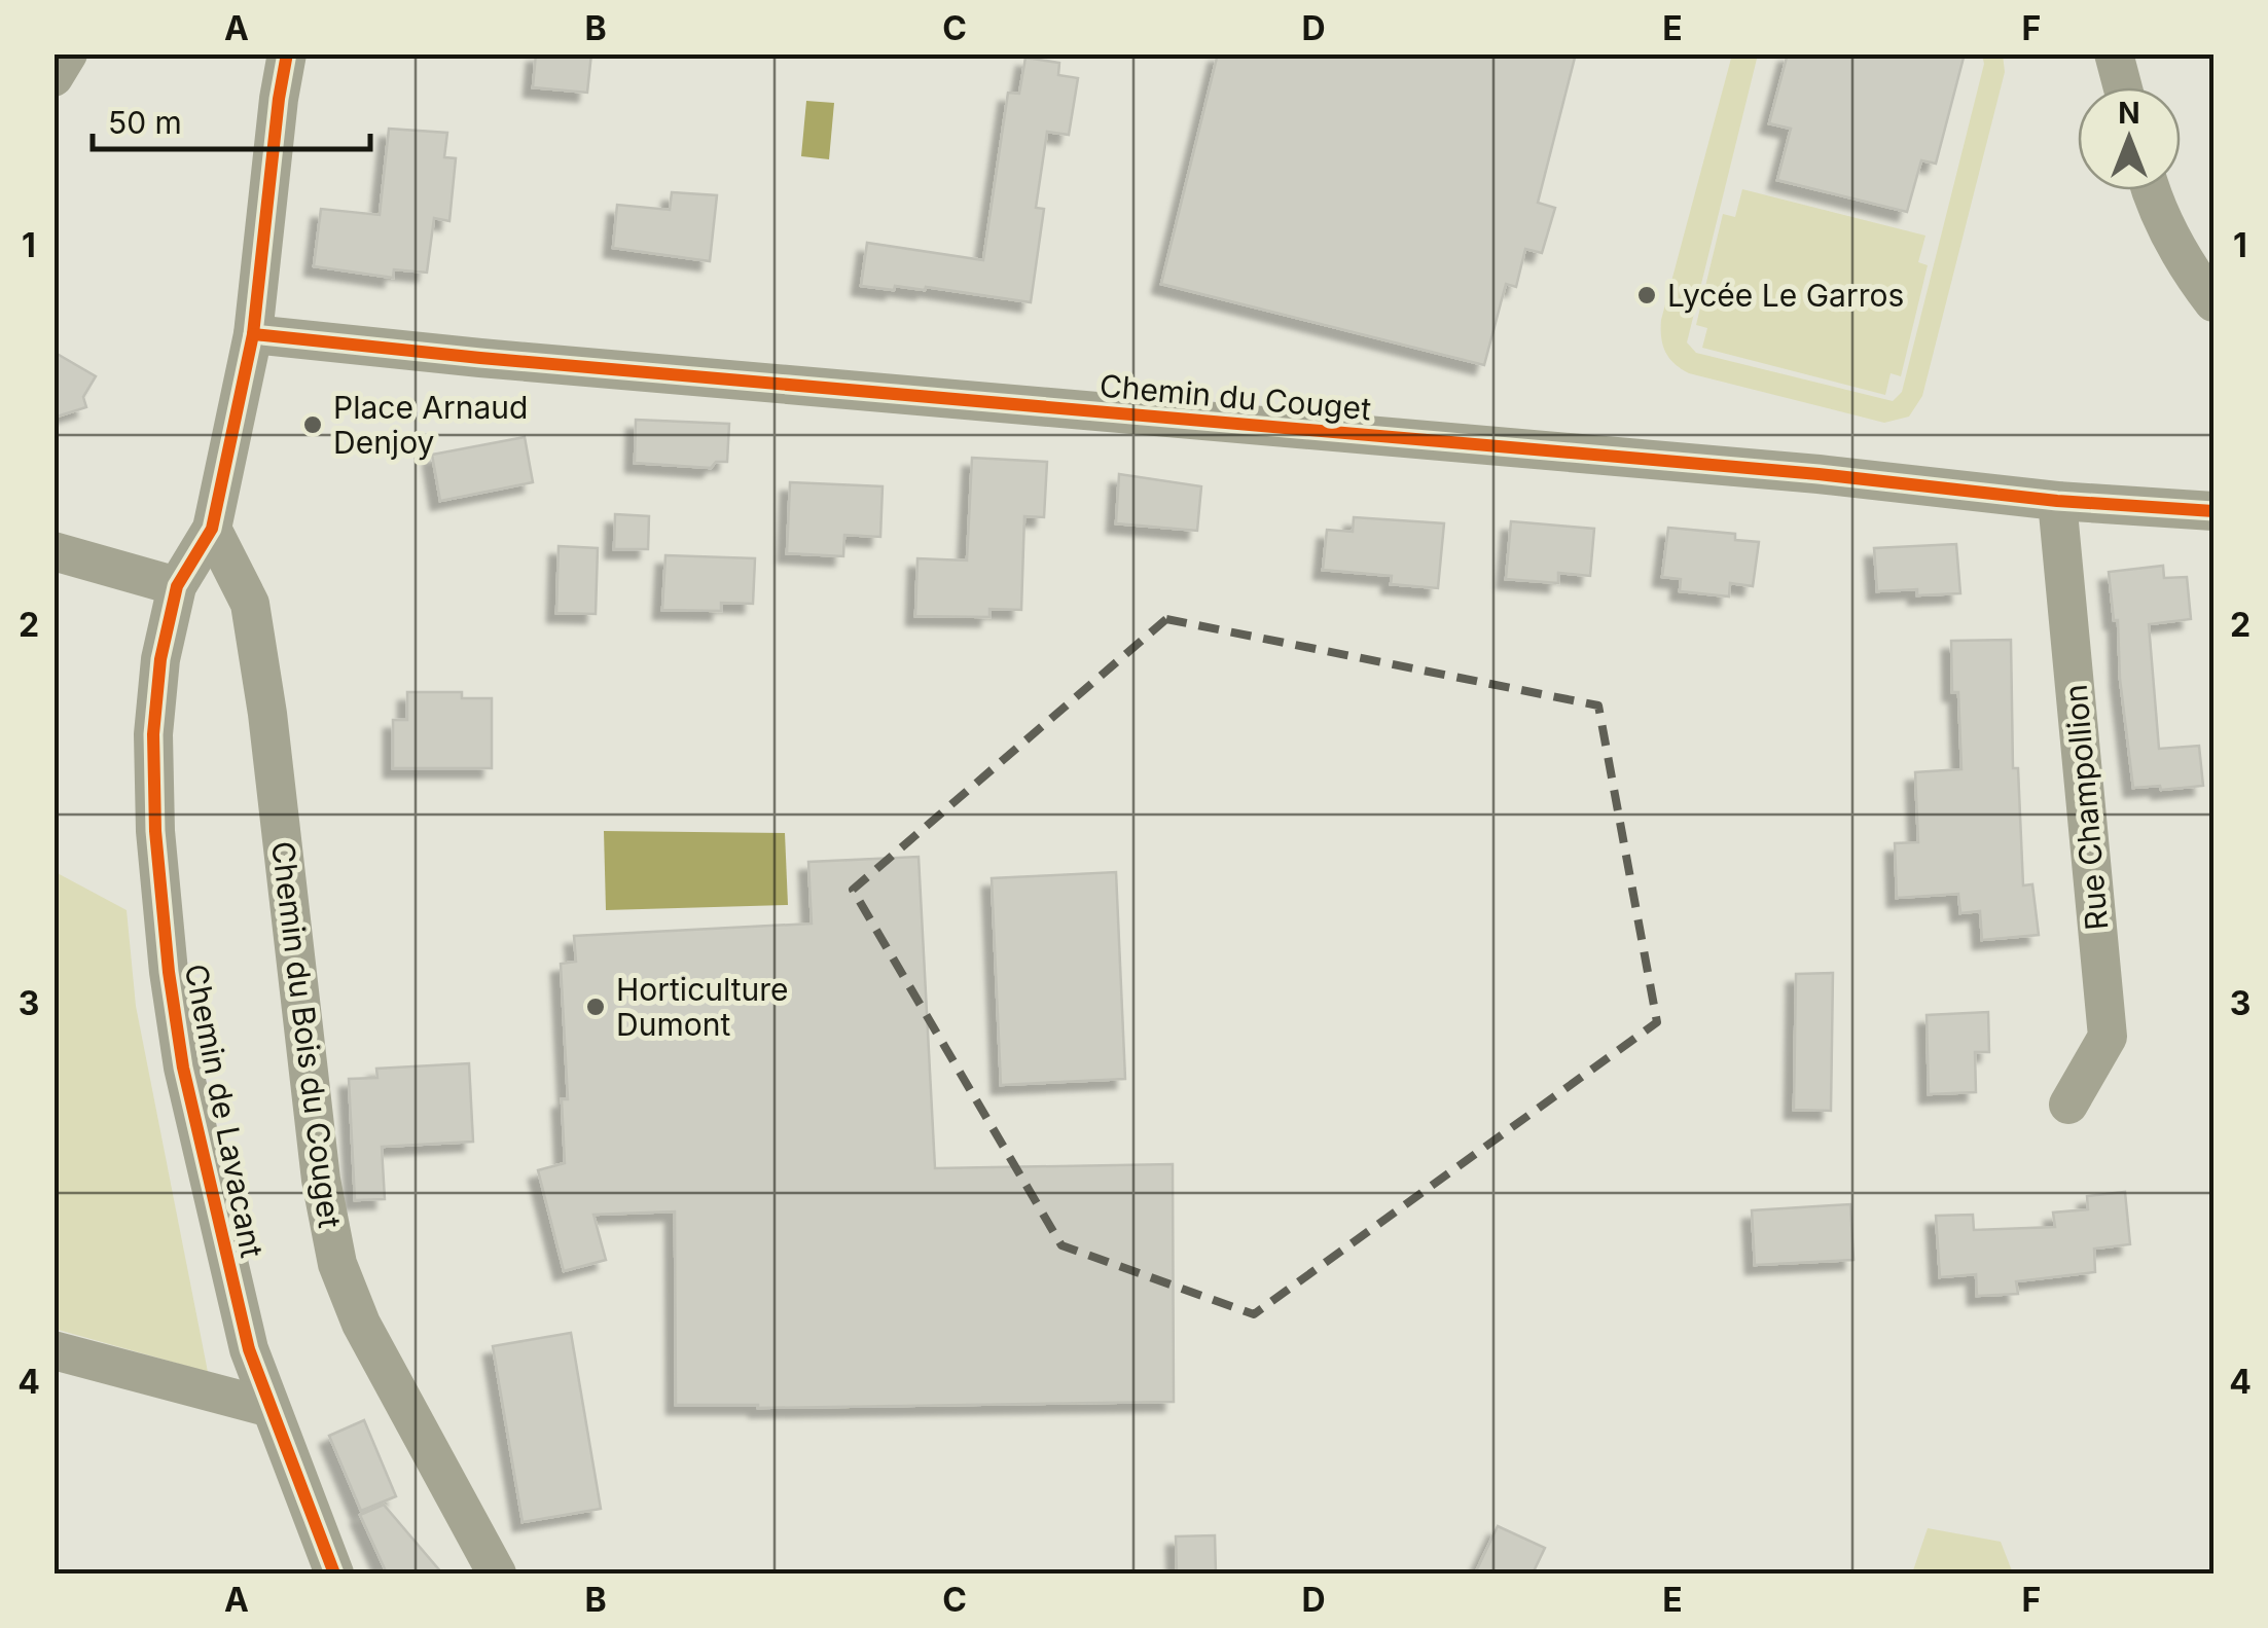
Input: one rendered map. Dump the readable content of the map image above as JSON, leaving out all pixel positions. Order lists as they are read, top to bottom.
{
  "streets": {
    "street": [
      "Chemin du Couget",
      "Rue Champollion",
      "Chemin du Bois du Couget",
      "Chemin de Lavacant"
    ]
  },
  "crossings": [
    ["Chemin du Couget", "Rue Champollion"],
    ["Chemin du Bois du Couget", "Chemin de Lavacant"]
  ],
  "places": ["Lycée Le Garros", "Place Arnaud Denjoy", "Horticulture Dumont"],
  "scale_bar": "50 m",
  "north": "top",
  "grid": {
    "columns": [
      "A",
      "B",
      "C",
      "D",
      "E",
      "F"
    ],
    "rows": [
      "1",
      "2",
      "3",
      "4"
    ]
  }
}
